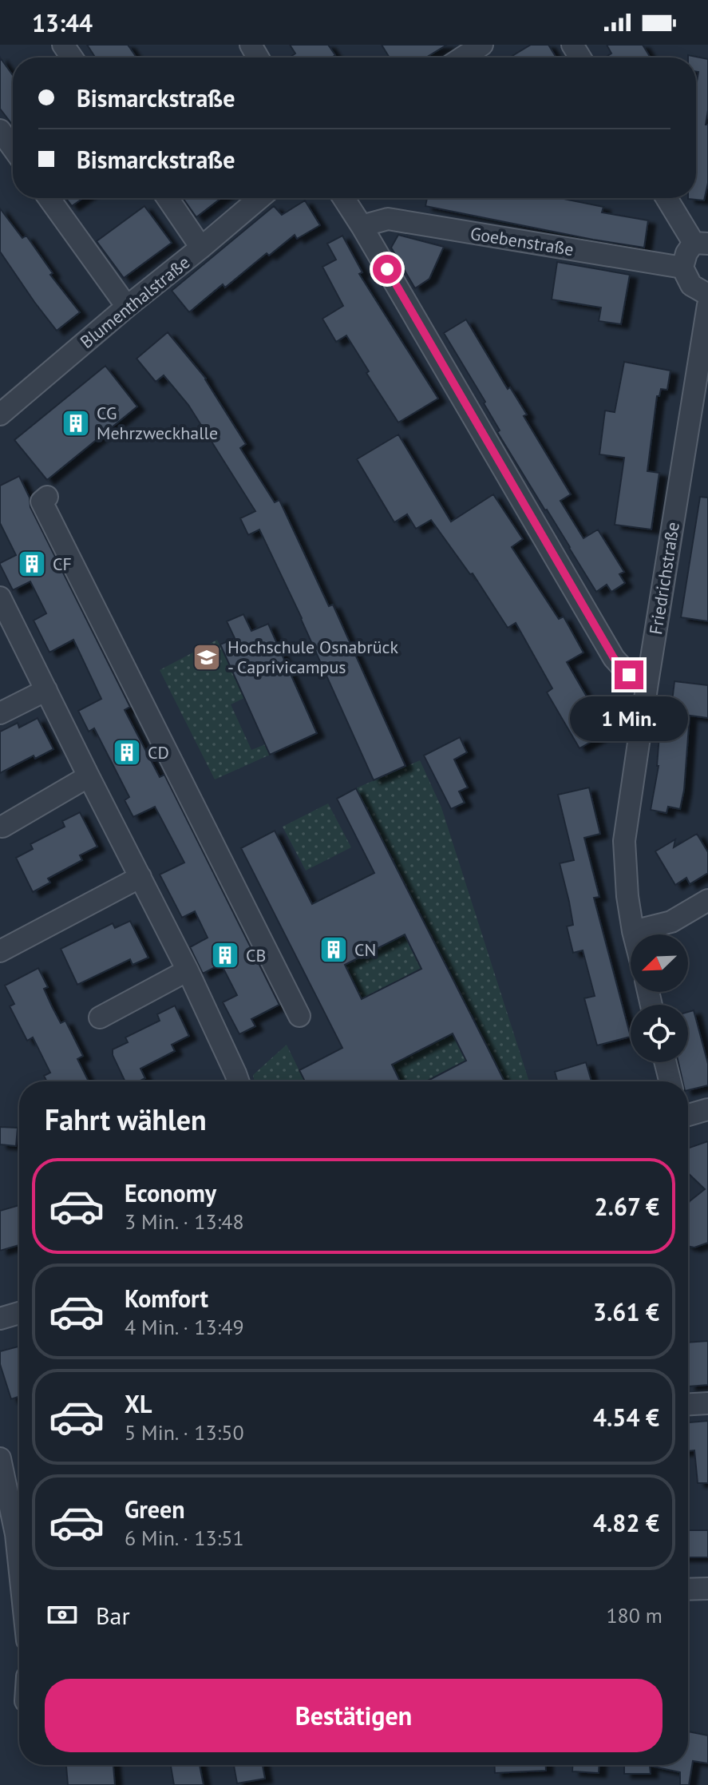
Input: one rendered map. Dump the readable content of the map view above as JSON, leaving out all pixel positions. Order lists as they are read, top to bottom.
{
  "streets": {
    "street": ["Goebenstraße", "Blumenthalstraße", "Friedrichstraße"]
  },
  "places": {
    "building": [
      "CG Mehrzweckhalle",
      "CF",
      "CD",
      "CN",
      "CB"
    ],
    "school or university": ["Hochschule Osnabrück - Caprivicampus"]
  },
  "north": "bottom left",
  "page": {
    "status": "13:44",
    "banner": ["Bismarckstraße", "Bismarckstraße"],
    "bubble": "1 Min.",
    "heading": "Fahrt wählen",
    "list": [
      {
        "name": "Economy",
        "note": "3 Min. · 13:48",
        "value": "2.67 €"
      },
      {
        "name": "Komfort",
        "note": "4 Min. · 13:49",
        "value": "3.61 €"
      },
      {
        "name": "XL",
        "note": "5 Min. · 13:50",
        "value": "4.54 €"
      },
      {
        "name": "Green",
        "note": "6 Min. · 13:51",
        "value": "4.82 €"
      }
    ],
    "pay": ["Bar", "180 m"],
    "buttons": "Bestätigen"
  }
}
